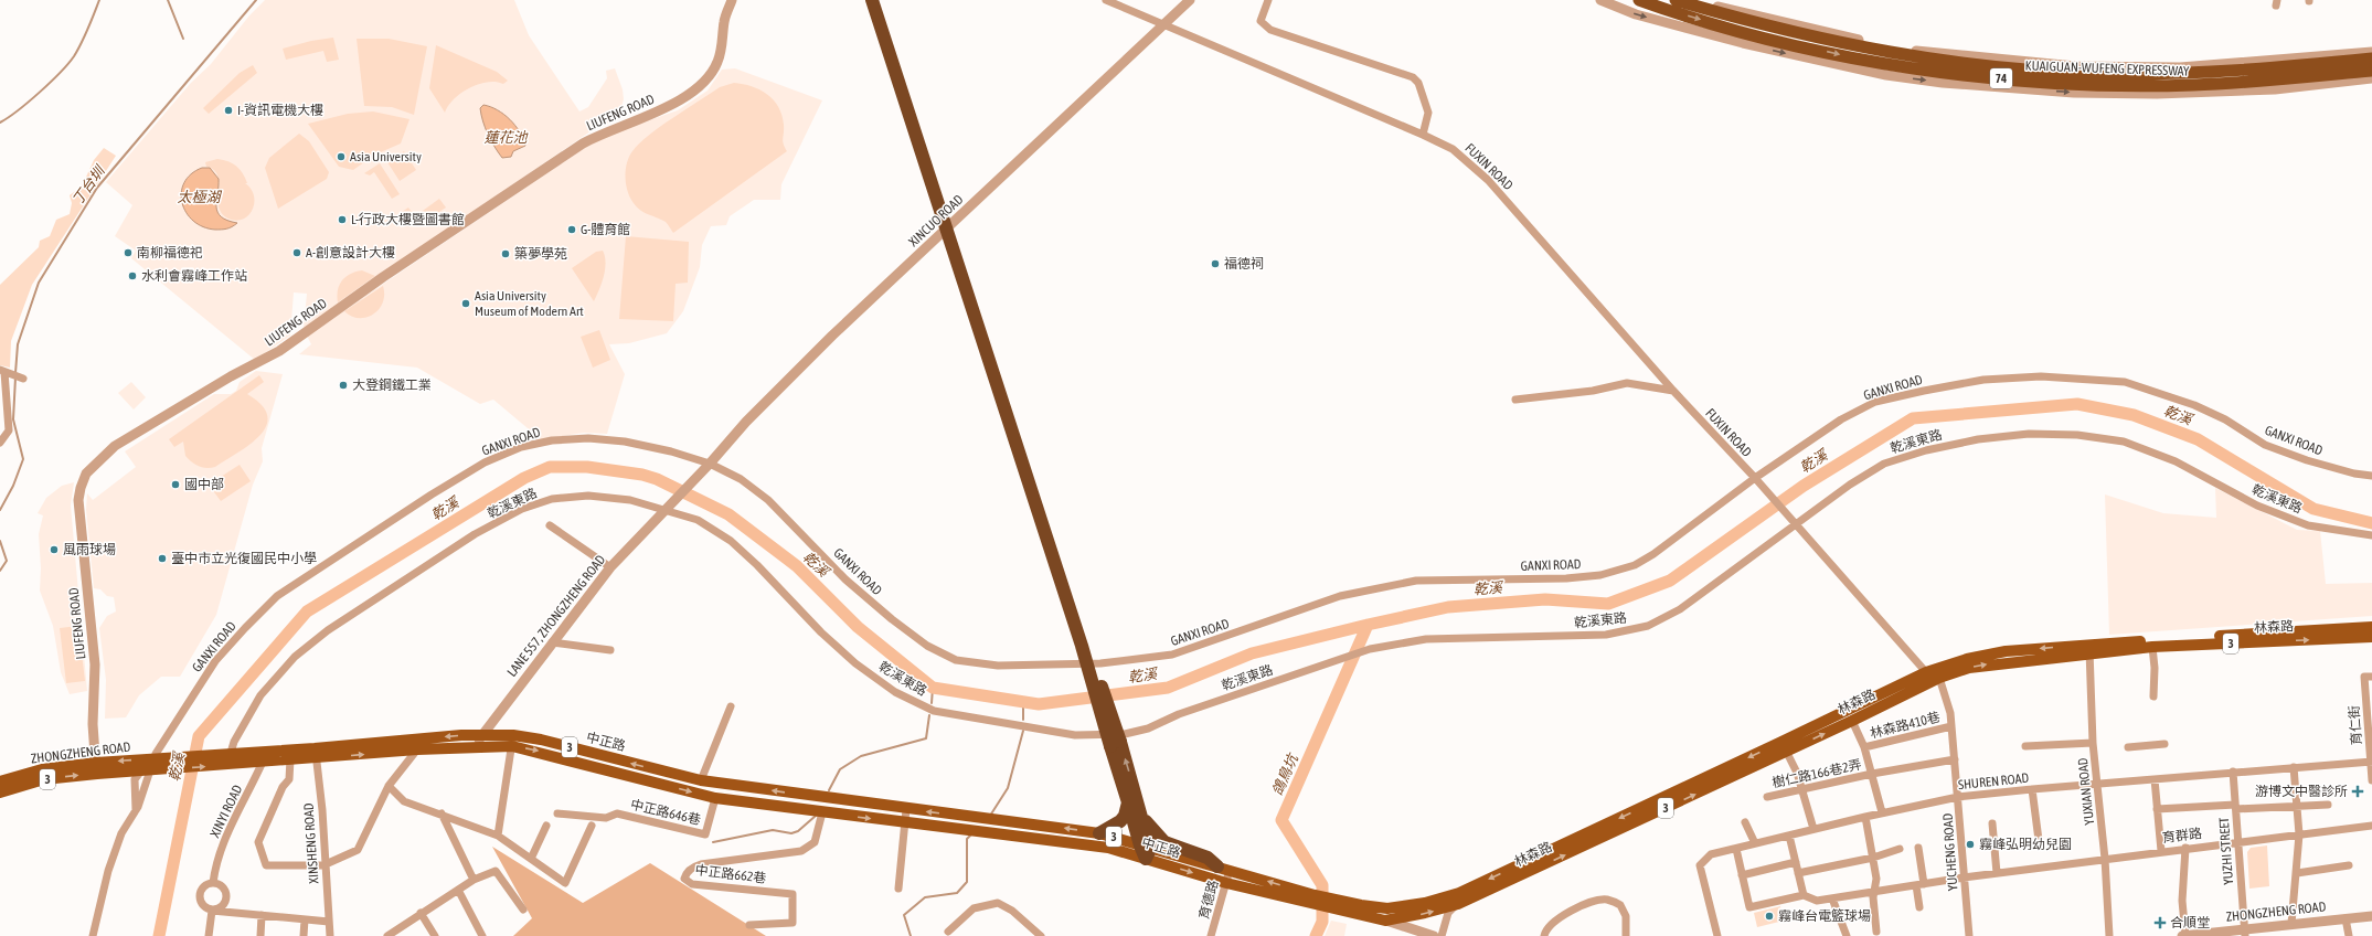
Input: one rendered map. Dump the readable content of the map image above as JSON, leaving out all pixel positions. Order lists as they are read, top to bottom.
{
  "streets": {
    "highway": ["KUAIGUAN-WUFENG EXPRESSWAY", "74"],
    "main road": [
      "林森路",
      "3",
      "中正路",
      "ZHONGZHENG ROAD"
    ],
    "street": [
      "LIUFENG ROAD",
      "FUXIN ROAD",
      "XINCUO ROAD",
      "GANXI ROAD",
      "乾溪東路",
      "LANE 557, ZHONGZHENG ROAD",
      "林森路410巷",
      "育仁街",
      "樹仁路166巷2弄",
      "SHUREN ROAD",
      "YUXIAN ROAD",
      "XINYI ROAD",
      "中正路646巷",
      "育群路",
      "XINSHENG ROAD",
      "YUZHI STREET",
      "YUCHENG ROAD",
      "中正路662巷",
      "育德路"
    ]
  },
  "crossings": [
    ["LIUFENG ROAD", "ZHONGZHENG ROAD"],
    ["FUXIN ROAD", "XINCUO ROAD"],
    ["FUXIN ROAD", "GANXI ROAD"],
    ["FUXIN ROAD", "乾溪東路"],
    ["XINCUO ROAD", "GANXI ROAD"],
    ["XINCUO ROAD", "乾溪東路"],
    ["XINCUO ROAD", "LANE 557, ZHONGZHENG ROAD"],
    ["GANXI ROAD", "ZHONGZHENG ROAD"],
    ["乾溪東路", "LANE 557, ZHONGZHENG ROAD"],
    ["乾溪東路", "3"],
    ["乾溪東路", "中正路"],
    ["LANE 557, ZHONGZHENG ROAD", "中正路"],
    ["林森路", "3"],
    ["林森路", "YUXIAN ROAD"],
    ["林森路", "YUCHENG ROAD"],
    ["3", "中正路"],
    ["3", "ZHONGZHENG ROAD"],
    ["林森路410巷", "YUCHENG ROAD"],
    ["育仁街", "SHUREN ROAD"],
    ["中正路", "ZHONGZHENG ROAD"],
    ["中正路", "XINYI ROAD"],
    ["中正路", "中正路646巷"],
    ["中正路", "XINSHENG ROAD"],
    ["中正路", "中正路662巷"],
    ["中正路", "育德路"],
    ["ZHONGZHENG ROAD", "YUZHI STREET"],
    ["樹仁路166巷2弄", "YUCHENG ROAD"],
    ["SHUREN ROAD", "YUXIAN ROAD"],
    ["SHUREN ROAD", "YUZHI STREET"],
    ["SHUREN ROAD", "YUCHENG ROAD"],
    ["YUXIAN ROAD", "育群路"],
    ["育群路", "YUZHI STREET"],
    ["育群路", "YUCHENG ROAD"]
  ],
  "water": [
    "蓮花池",
    "丁台圳",
    "太極湖",
    "乾溪",
    "鴿鳥坑"
  ],
  "places": {
    "other": [
      "I-資訊電機大樓",
      "Asia University",
      "L-行政大樓暨圖書館",
      "G-體育館",
      "南柳福德祀",
      "A-創意設計大樓",
      "築夢學苑",
      "福德祠",
      "水利會霧峰工作站",
      "Asia University Museum of Modern Art",
      "大登鋼鐵工業",
      "國中部",
      "風雨球場",
      "臺中市立光復國民中小學",
      "霧峰弘明幼兒園",
      "霧峰台電籃球場"
    ],
    "health": ["游博文中醫診所", "合順堂"]
  }
}
